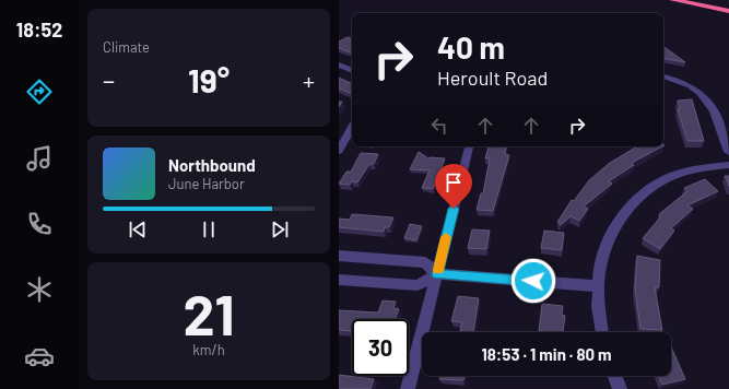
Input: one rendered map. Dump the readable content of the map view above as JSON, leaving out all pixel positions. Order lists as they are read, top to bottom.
{
  "page": {
    "tabs": "18:52",
    "tile": [
      "Climate",
      ["21", "km/h"]
    ],
    "turn": ["40 m", "Heroult Road"],
    "heat": ["−", "19°", "+"],
    "song": ["Northbound", "June Harbor"],
    "limit": "30",
    "trip": "18:53 · 1 min · 80 m"
  }
}
